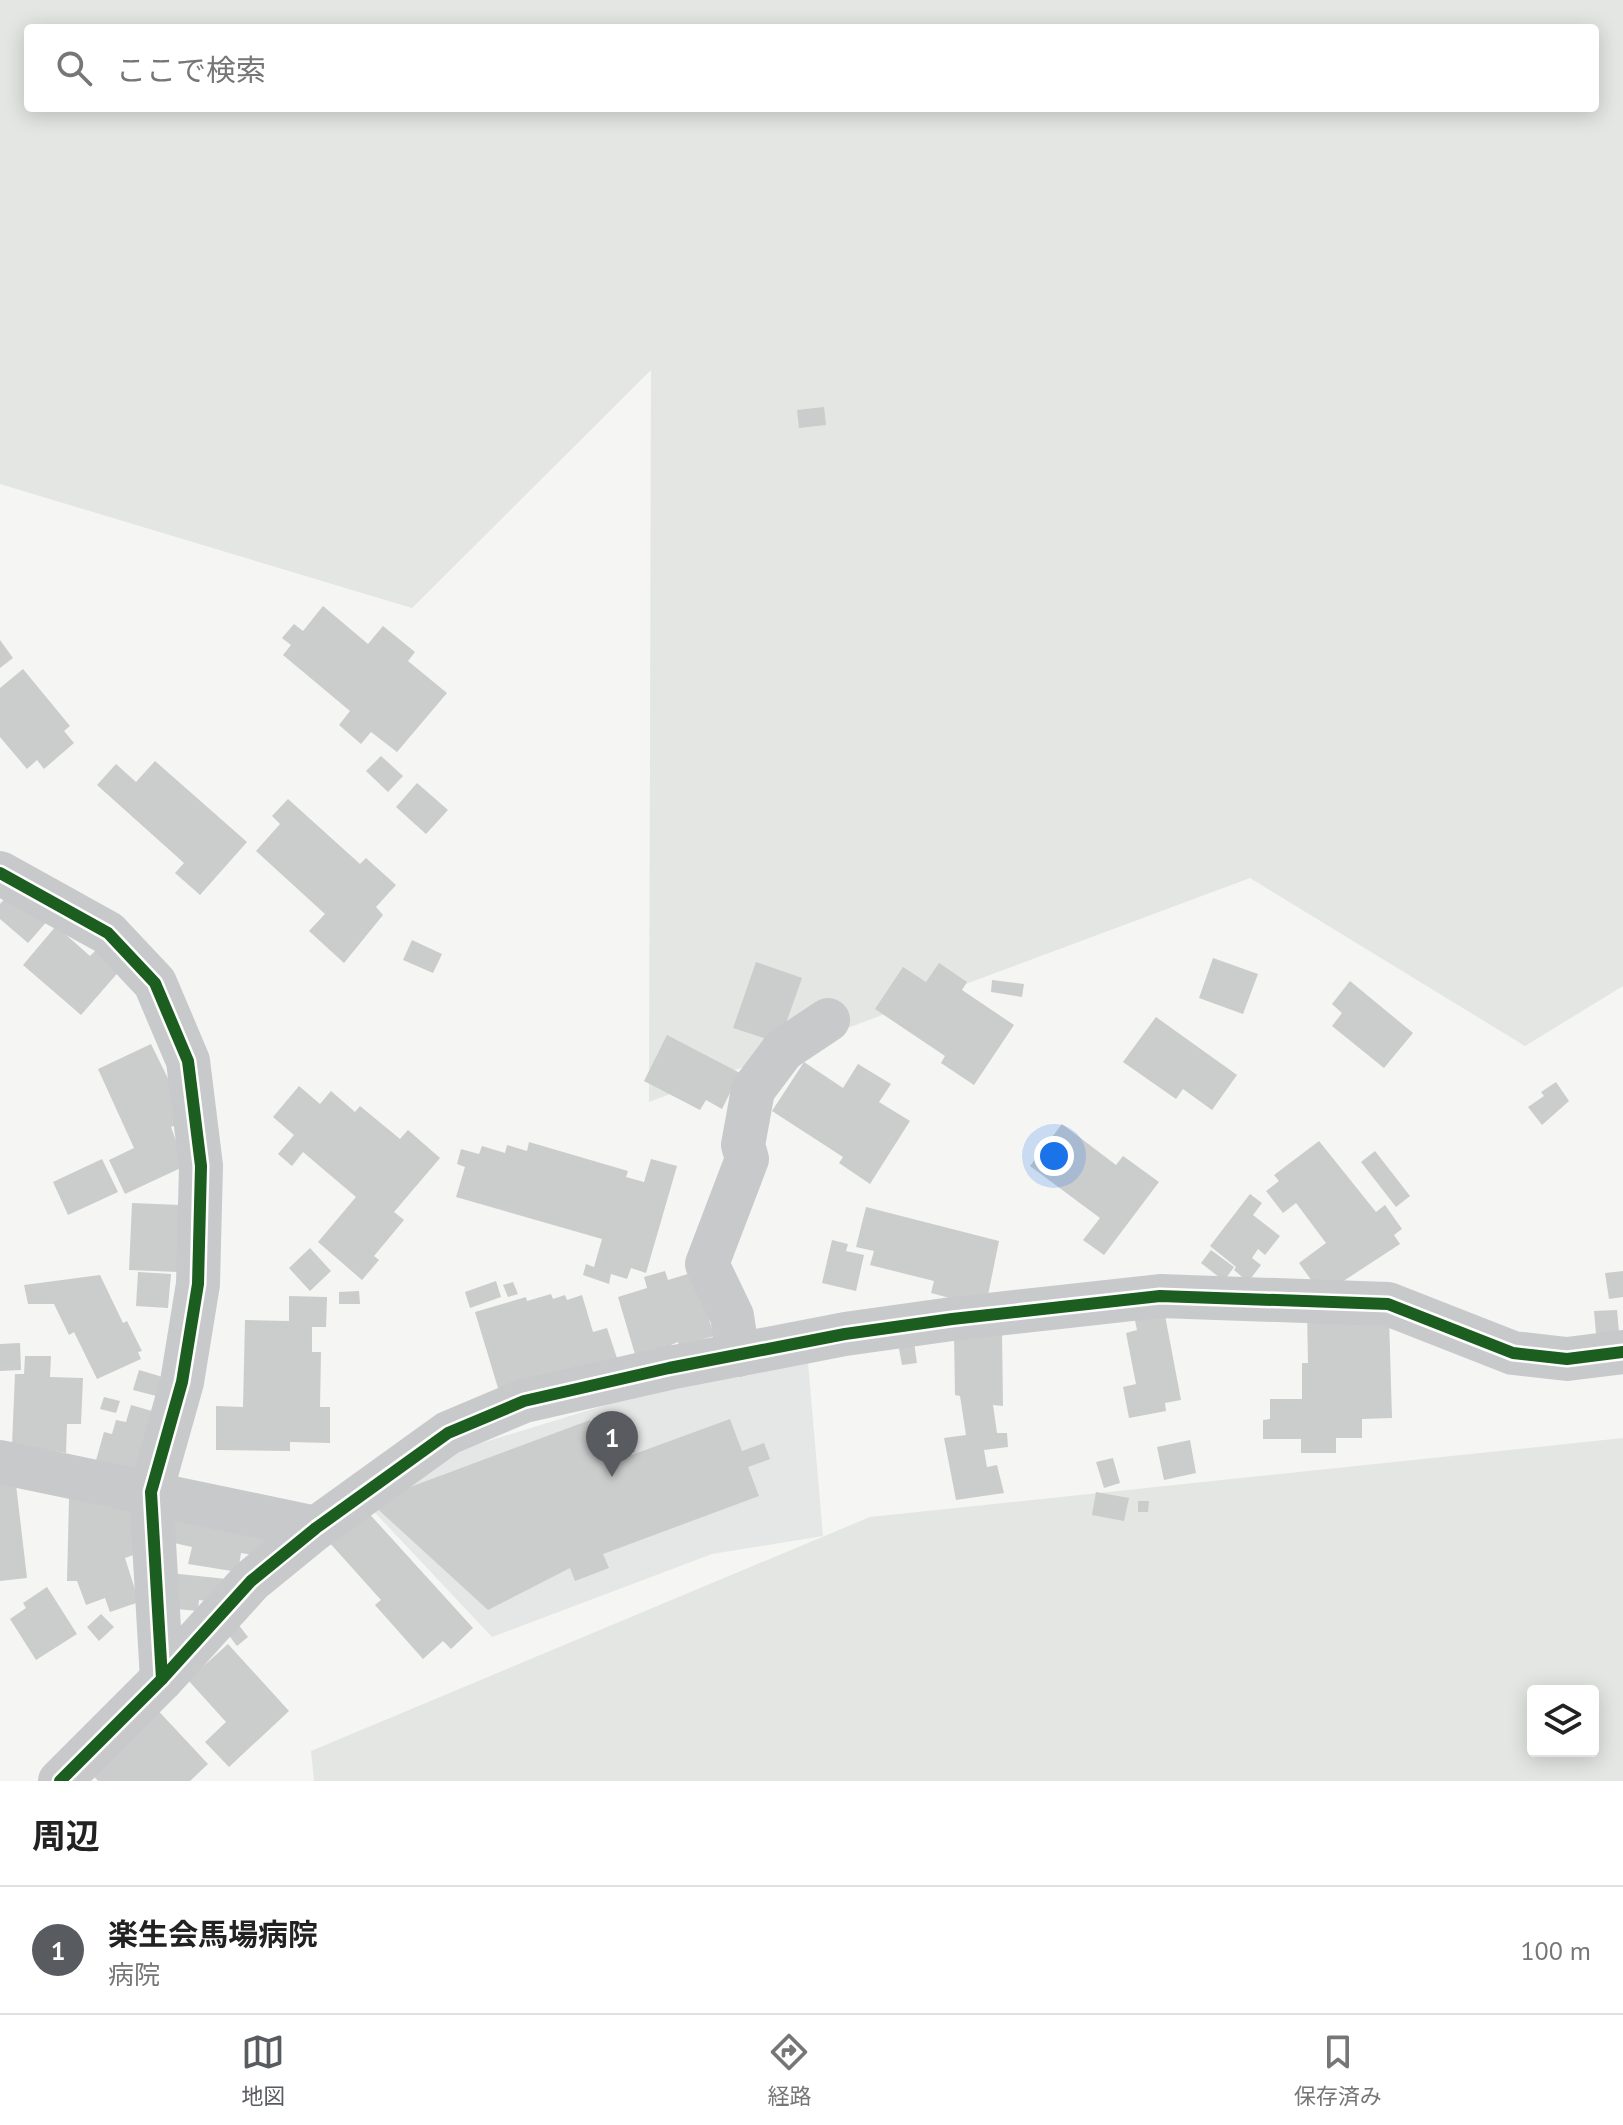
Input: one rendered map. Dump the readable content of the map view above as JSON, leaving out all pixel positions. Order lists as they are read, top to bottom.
{
  "page": {
    "search": "ここで検索",
    "pins": "1",
    "heading": "周辺",
    "list": [
      {
        "mark": "1",
        "name": "楽生会馬場病院",
        "note": "病院",
        "value": "100 m"
      }
    ],
    "nav": ["地図", "経路", "保存済み"]
  }
}
